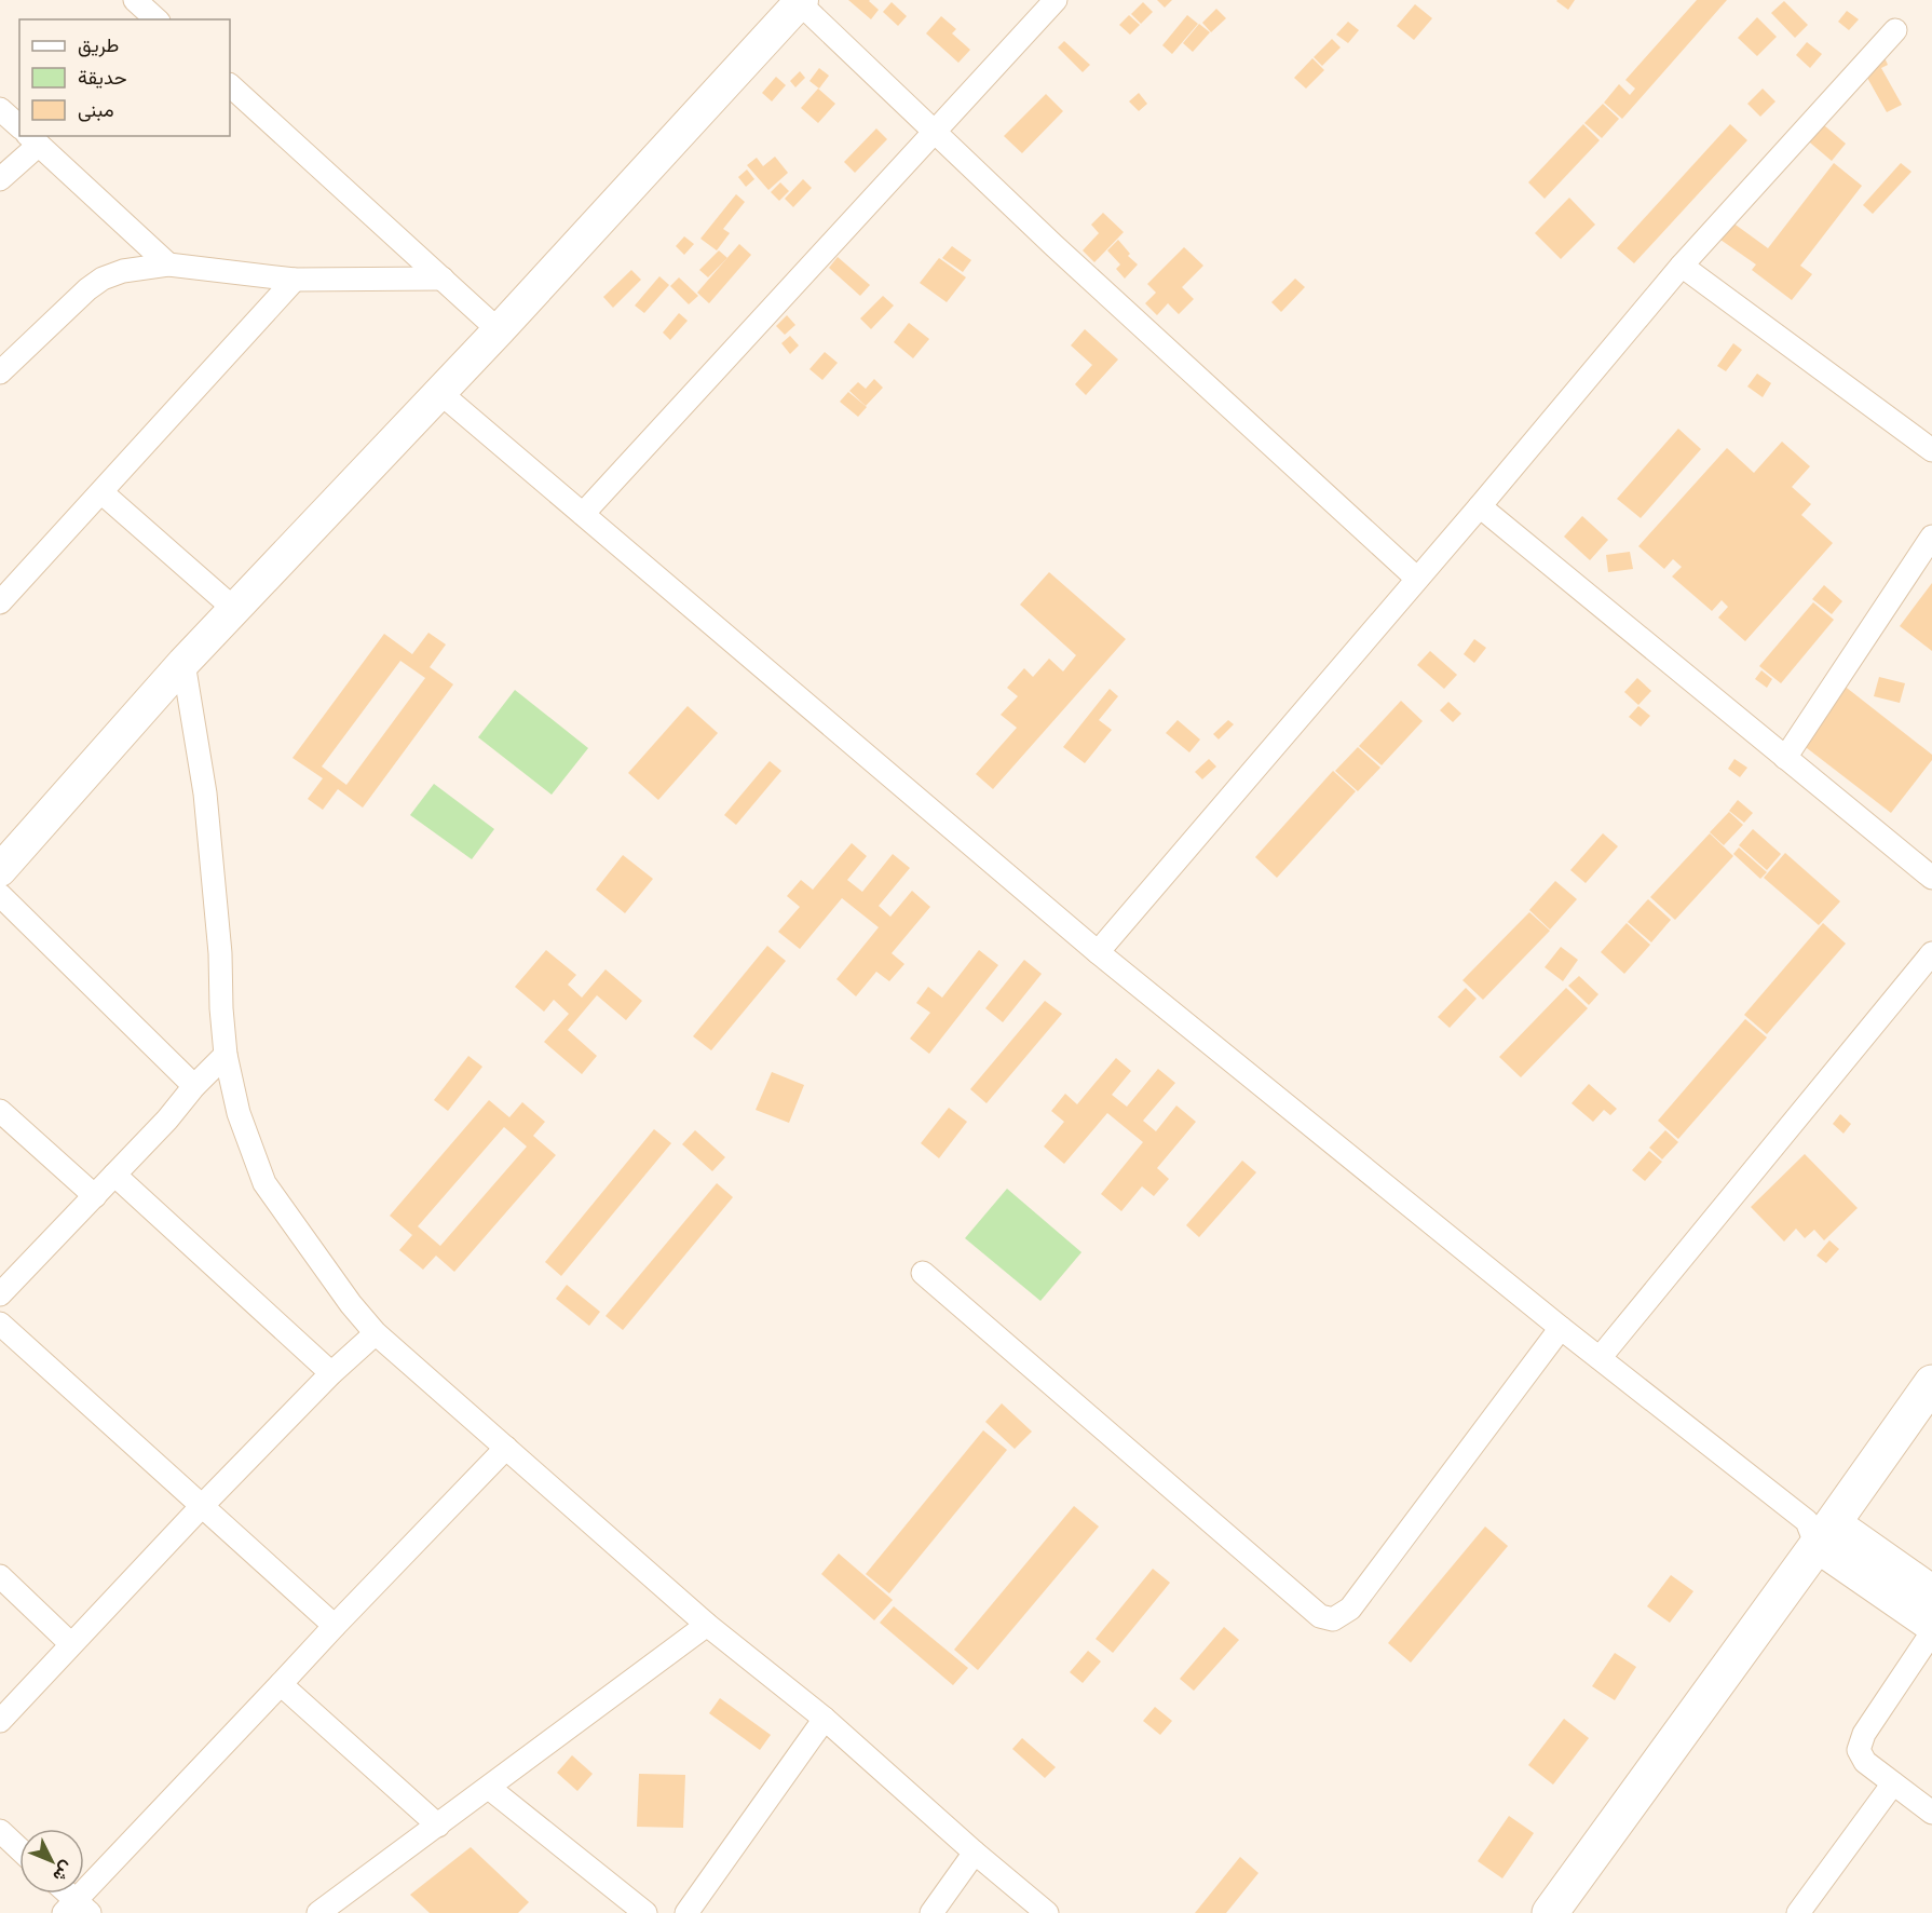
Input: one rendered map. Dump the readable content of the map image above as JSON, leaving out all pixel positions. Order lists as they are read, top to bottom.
{
  "legend": ["طريق", "حديقة", "مبنى"],
  "north": "bottom right"
}
